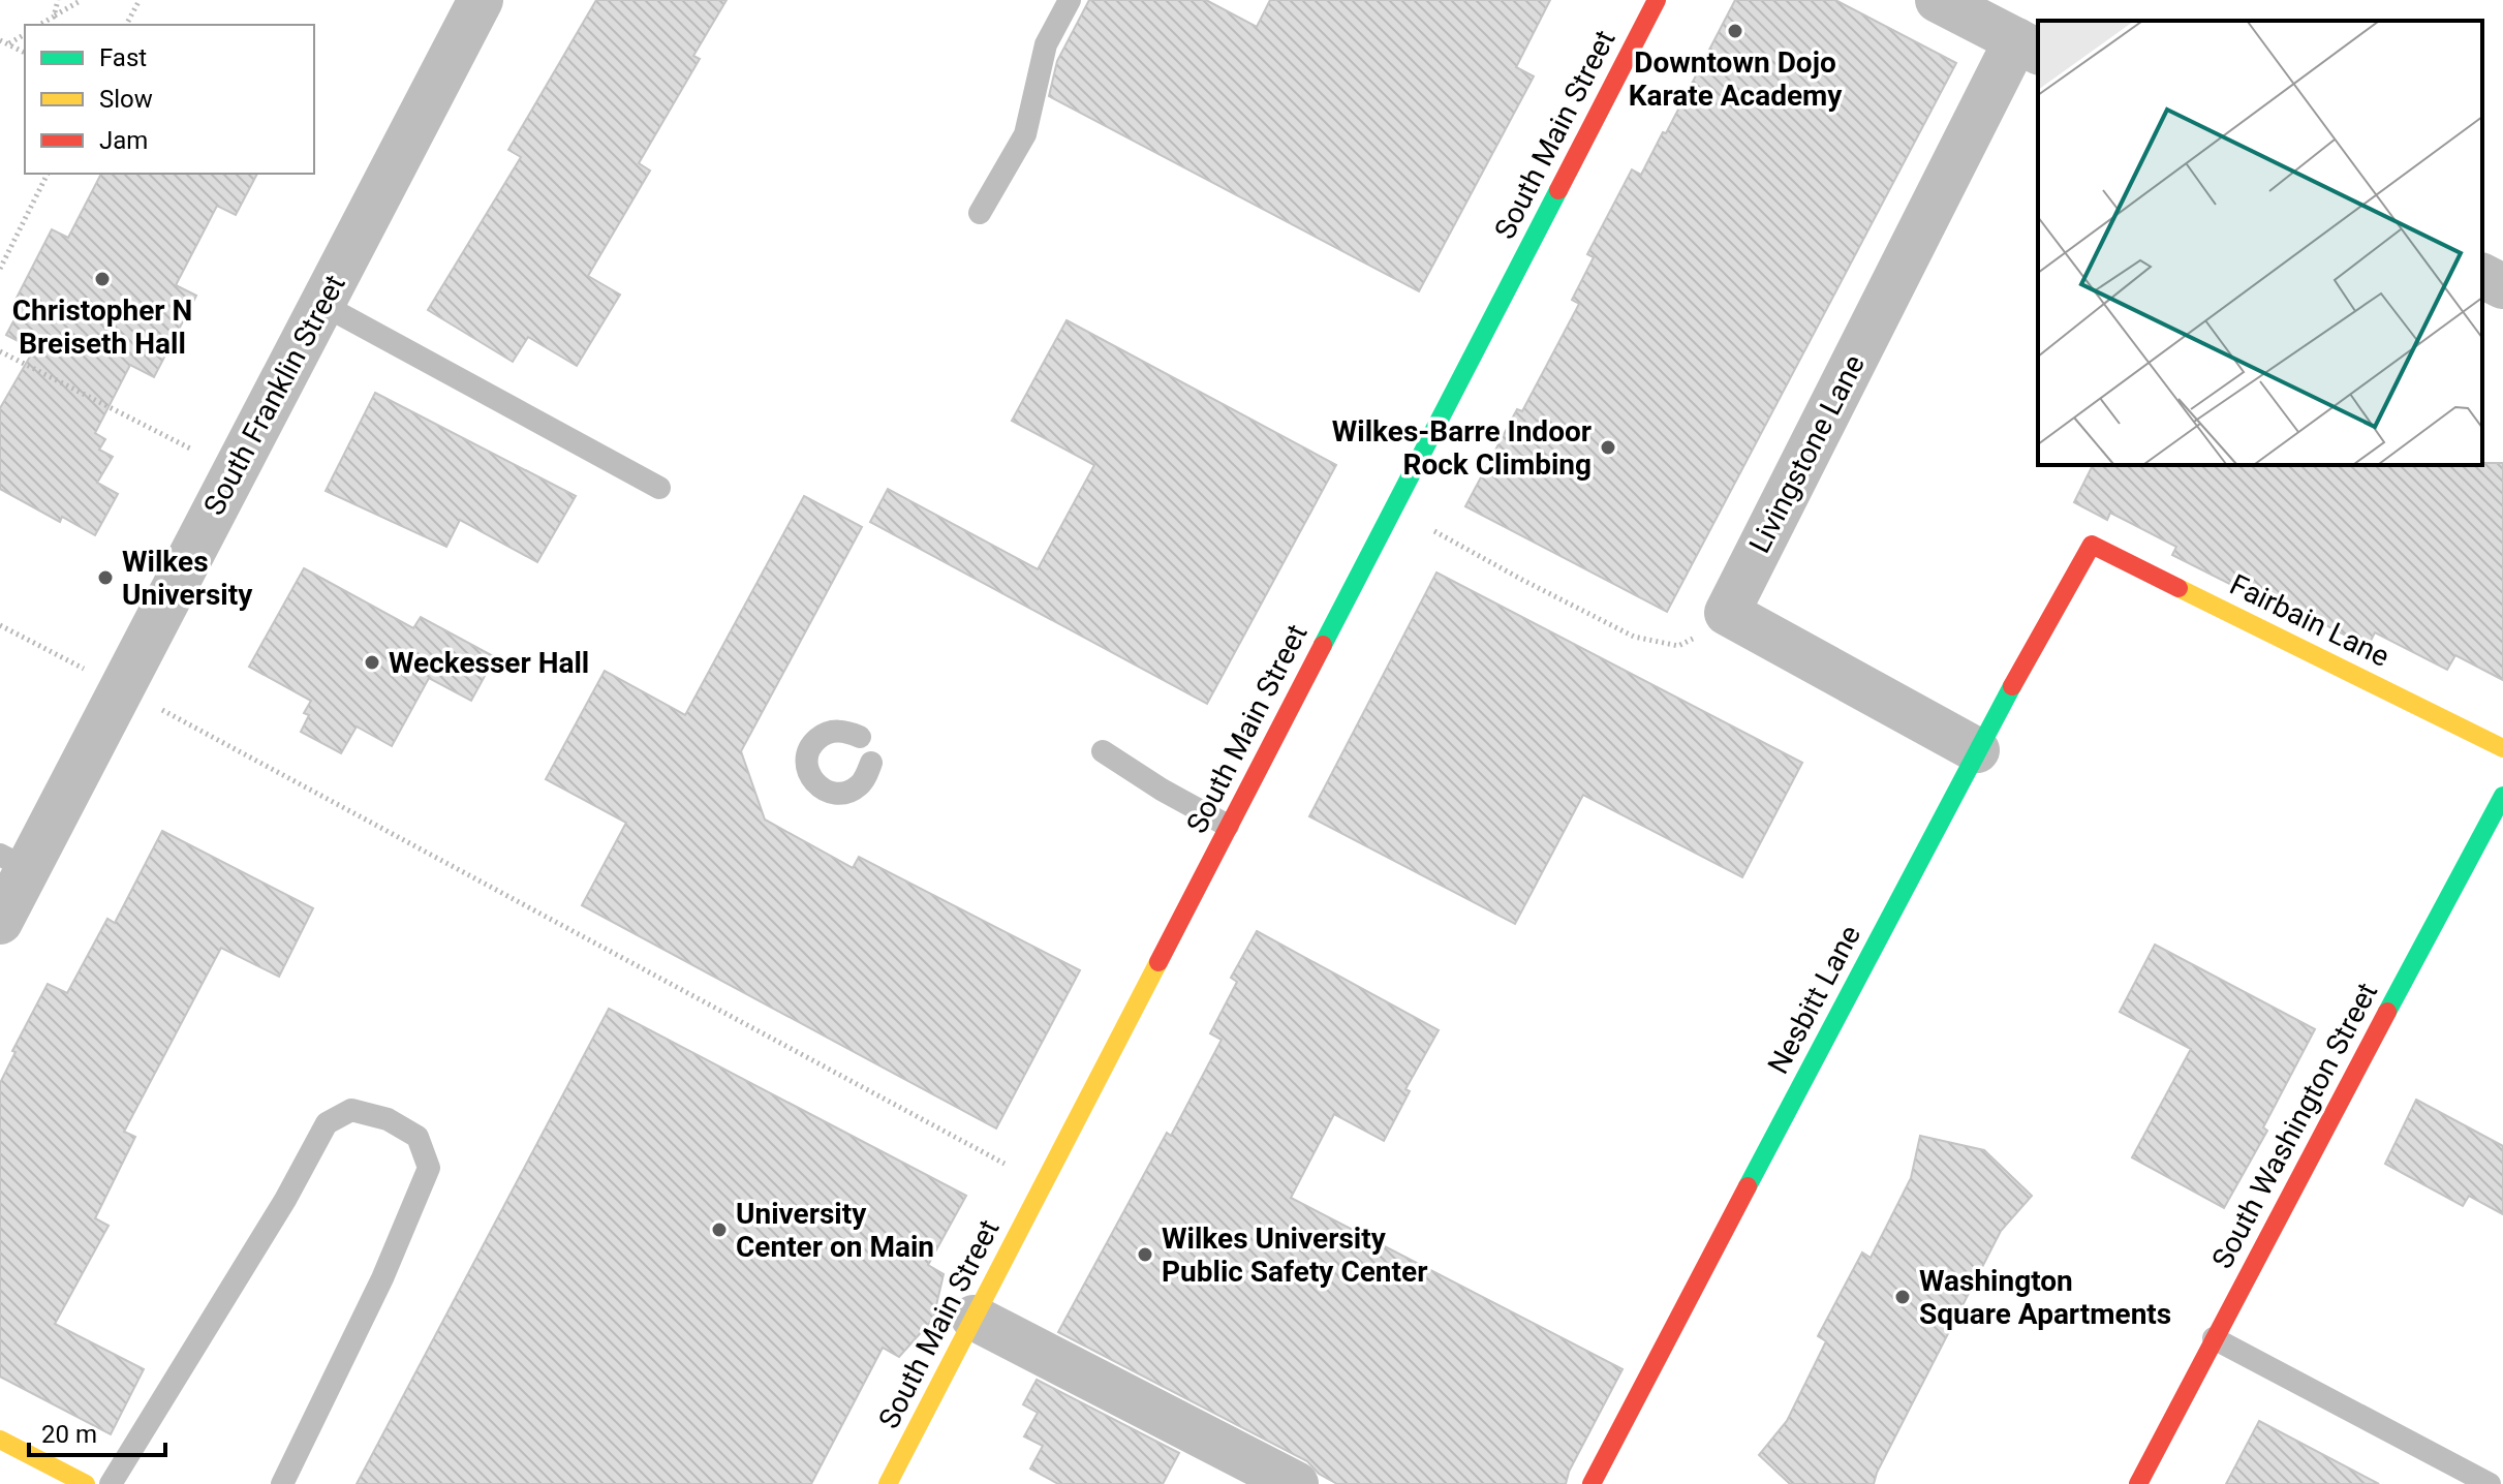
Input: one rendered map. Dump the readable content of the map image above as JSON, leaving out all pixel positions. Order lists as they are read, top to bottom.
{
  "streets": {
    "street": [
      "South Main Street",
      "South Franklin Street",
      "Livingstone Lane",
      "Fairbain Lane",
      "Nesbitt Lane",
      "South Washington Street"
    ]
  },
  "crossings": [
    ["Fairbain Lane", "Nesbitt Lane"]
  ],
  "places": [
    "Downtown Dojo Karate Academy",
    "Christopher N Breiseth Hall",
    "Wilkes-Barre Indoor Rock Climbing",
    "Wilkes University",
    "Weckesser Hall",
    "University Center on Main",
    "Wilkes University Public Safety Center",
    "Washington Square Apartments"
  ],
  "legend": ["Fast", "Slow", "Jam"],
  "scale_bar": "20 m"
}
